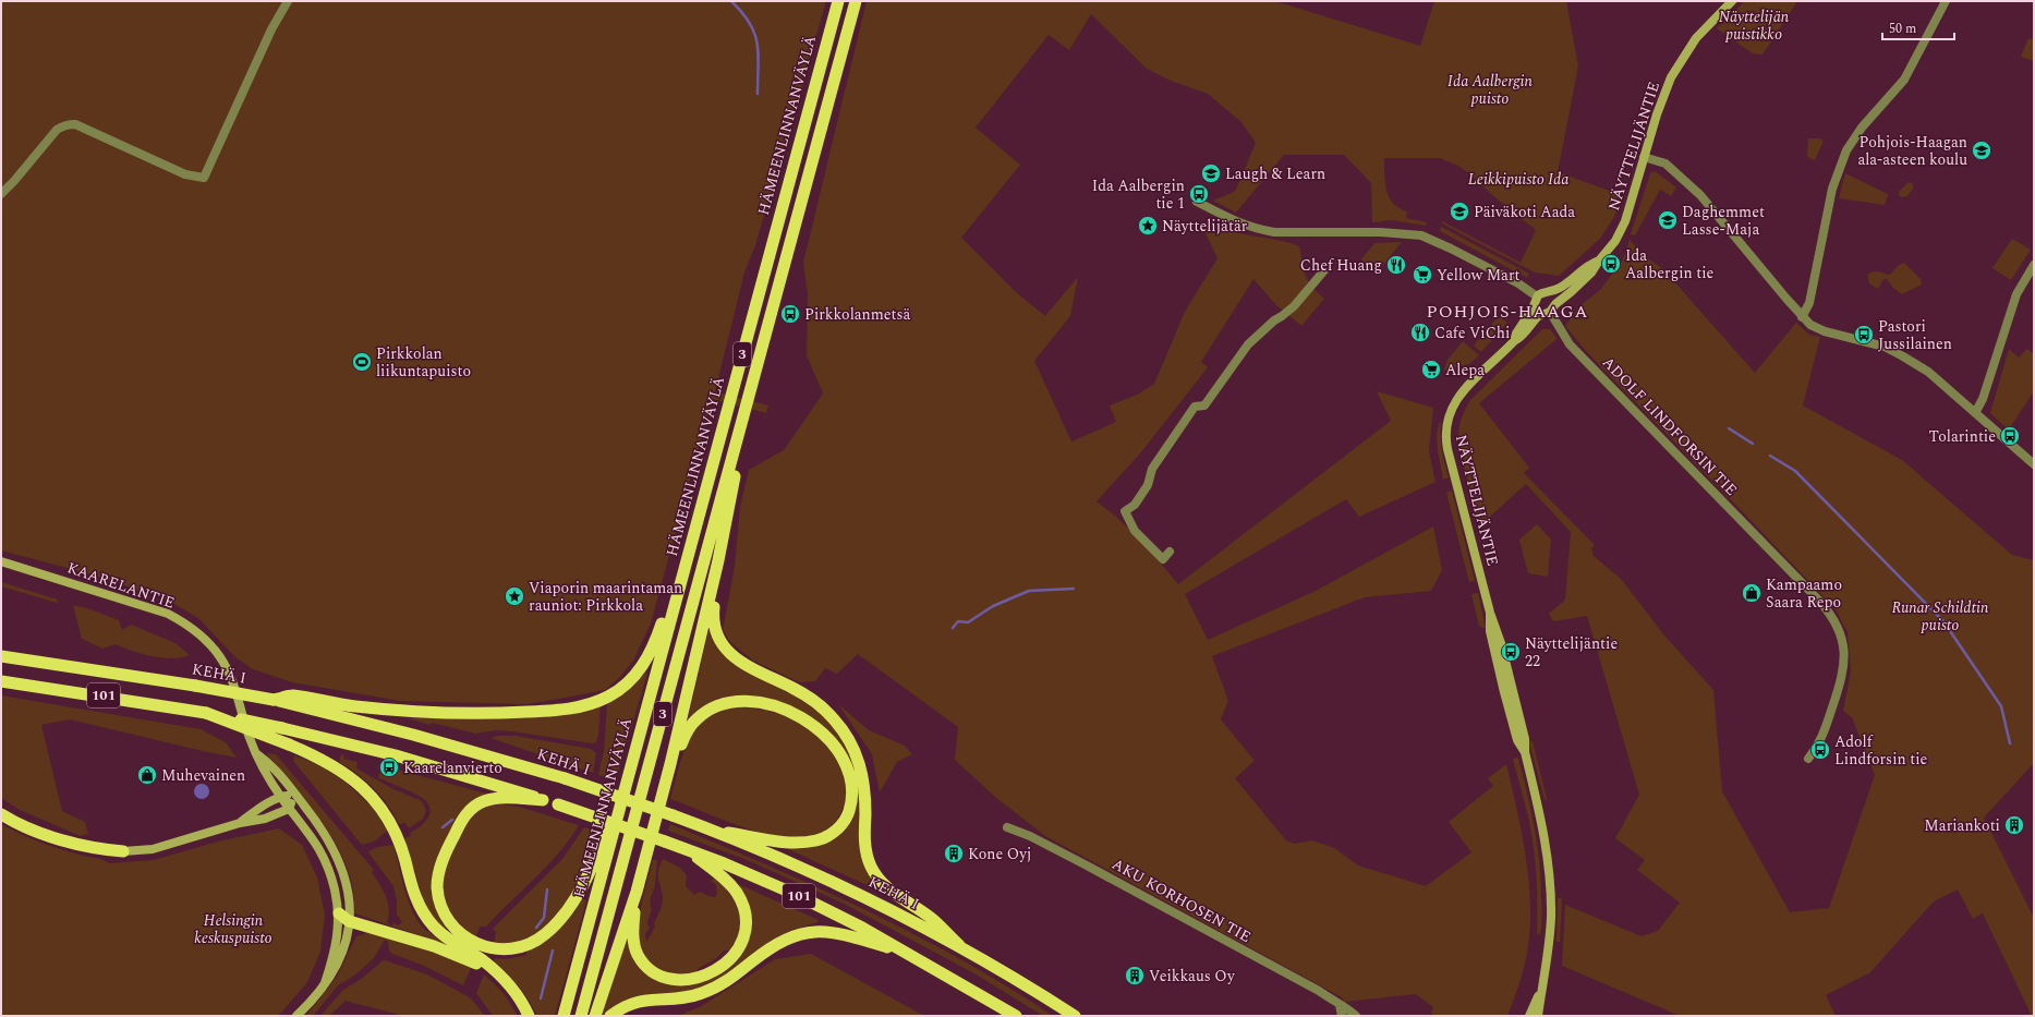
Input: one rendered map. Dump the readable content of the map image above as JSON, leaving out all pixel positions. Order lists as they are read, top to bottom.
{
  "streets": {
    "highway": [
      "HÄMEENLINNANVÄYLÄ",
      "3",
      "KEHÄ I",
      "101"
    ],
    "main road": ["NÄYTTELIJÄNTIE", "KAARELANTIE"],
    "street": ["ADOLF LINDFORSIN TIE", "AKU KORHOSEN TIE"]
  },
  "crossings": [
    ["NÄYTTELIJÄNTIE", "ADOLF LINDFORSIN TIE"]
  ],
  "districts": ["POHJOIS-HAAGA"],
  "parks": [
    "Näyttelijän puistikko",
    "Ida Aalbergin puisto",
    "Leikkipuisto Ida",
    "Runar Schildtin puisto",
    "Helsingin keskuspuisto"
  ],
  "places": {
    "school or university": [
      "Pohjois-Haagan ala-asteen koulu",
      "Laugh & Learn",
      "Päiväkoti Aada",
      "Daghemmet Lasse-Maja"
    ],
    "bus stop": [
      "Ida Aalbergin tie 1",
      "Ida Aalbergin tie",
      "Pirkkolanmetsä",
      "Pastori Jussilainen",
      "Tolarintie",
      "Näyttelijäntie 22",
      "Adolf Lindforsin tie",
      "Kaarelanvierto"
    ],
    "place": ["Näyttelijätär", "Viaporin maarintaman rauniot: Pirkkola"],
    "restaurant": ["Chef Huang", "Cafe ViChi"],
    "supermarket": ["Yellow Mart", "Alepa"],
    "sports": ["Pirkkolan liikuntapuisto"],
    "shop": ["Kampaamo Saara Repo", "Muhevainen"],
    "building": ["Mariankoti", "Kone Oyj", "Veikkaus Oy"]
  },
  "scale_bar": "50 m"
}
